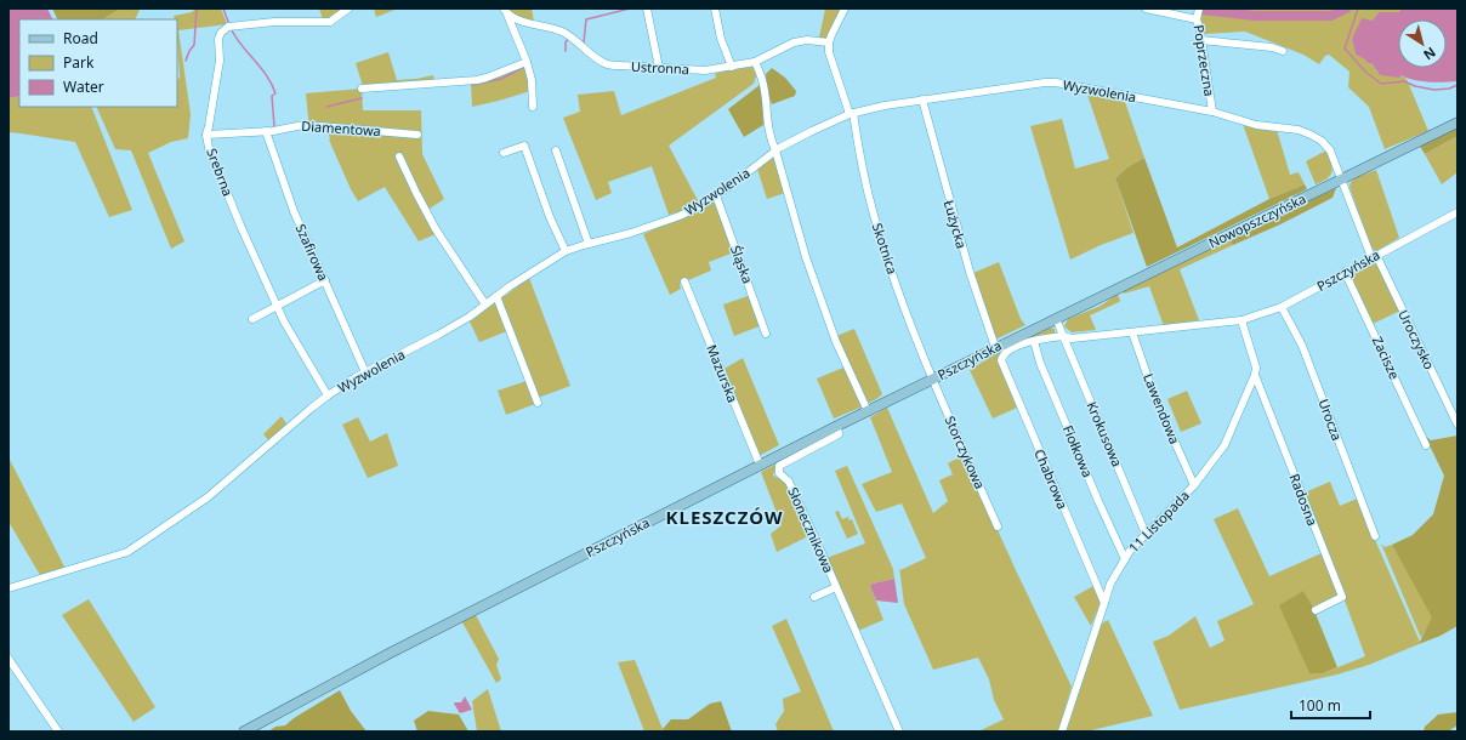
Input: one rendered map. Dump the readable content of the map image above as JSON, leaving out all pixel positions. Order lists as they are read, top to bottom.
{
  "streets": {
    "main road": ["Nowopszczyńska", "Pszczyńska"],
    "street": [
      "Poprzeczna",
      "Ustronna",
      "Wyzwolenia",
      "Diamentowa",
      "Srebrna",
      "Łużycka",
      "Skotnica",
      "Szafirowa",
      "Śląska",
      "Uroczysko",
      "Zacisze",
      "Mazurska",
      "Lawendowa",
      "Urocza",
      "Krokusowa",
      "Fiołkowa",
      "Storczykowa",
      "Chabrowa",
      "Radosna",
      "11 Listopada",
      "Słonecznikowa"
    ]
  },
  "crossings": [
    ["Poprzeczna", "Wyzwolenia"],
    ["Ustronna", "Skotnica"],
    ["Wyzwolenia", "Srebrna"],
    ["Wyzwolenia", "Nowopszczyńska"],
    ["Wyzwolenia", "Łużycka"],
    ["Wyzwolenia", "Skotnica"],
    ["Wyzwolenia", "Szafirowa"],
    ["Wyzwolenia", "Śląska"],
    ["Wyzwolenia", "Pszczyńska"],
    ["Wyzwolenia", "Uroczysko"],
    ["Diamentowa", "Srebrna"],
    ["Diamentowa", "Szafirowa"],
    ["Nowopszczyńska", "Pszczyńska"],
    ["Łużycka", "Pszczyńska"],
    ["Skotnica", "Pszczyńska"],
    ["Skotnica", "Storczykowa"],
    ["Pszczyńska", "Uroczysko"],
    ["Pszczyńska", "Zacisze"],
    ["Pszczyńska", "Mazurska"],
    ["Pszczyńska", "Lawendowa"],
    ["Pszczyńska", "Urocza"],
    ["Pszczyńska", "Krokusowa"],
    ["Pszczyńska", "Fiołkowa"],
    ["Pszczyńska", "Storczykowa"],
    ["Pszczyńska", "Chabrowa"],
    ["Pszczyńska", "Słonecznikowa"],
    ["Lawendowa", "11 Listopada"],
    ["Krokusowa", "11 Listopada"],
    ["Fiołkowa", "11 Listopada"],
    ["Chabrowa", "11 Listopada"],
    ["Radosna", "11 Listopada"]
  ],
  "districts": ["KLESZCZÓW"],
  "legend": ["Road", "Park", "Water"],
  "scale_bar": "100 m",
  "north": "bottom right"
}
